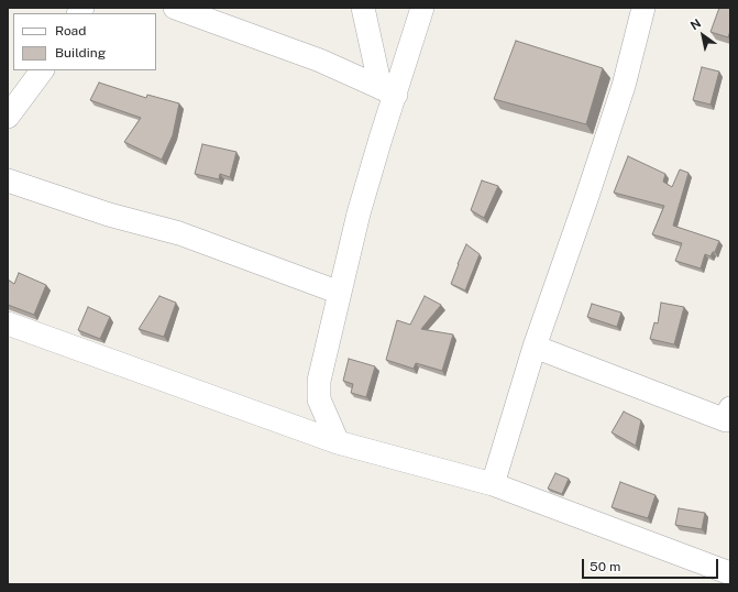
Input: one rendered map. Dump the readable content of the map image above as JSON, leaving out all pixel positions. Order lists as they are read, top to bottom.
{
  "legend": ["Road", "Building"],
  "scale_bar": "50 m",
  "north": "top left"
}
